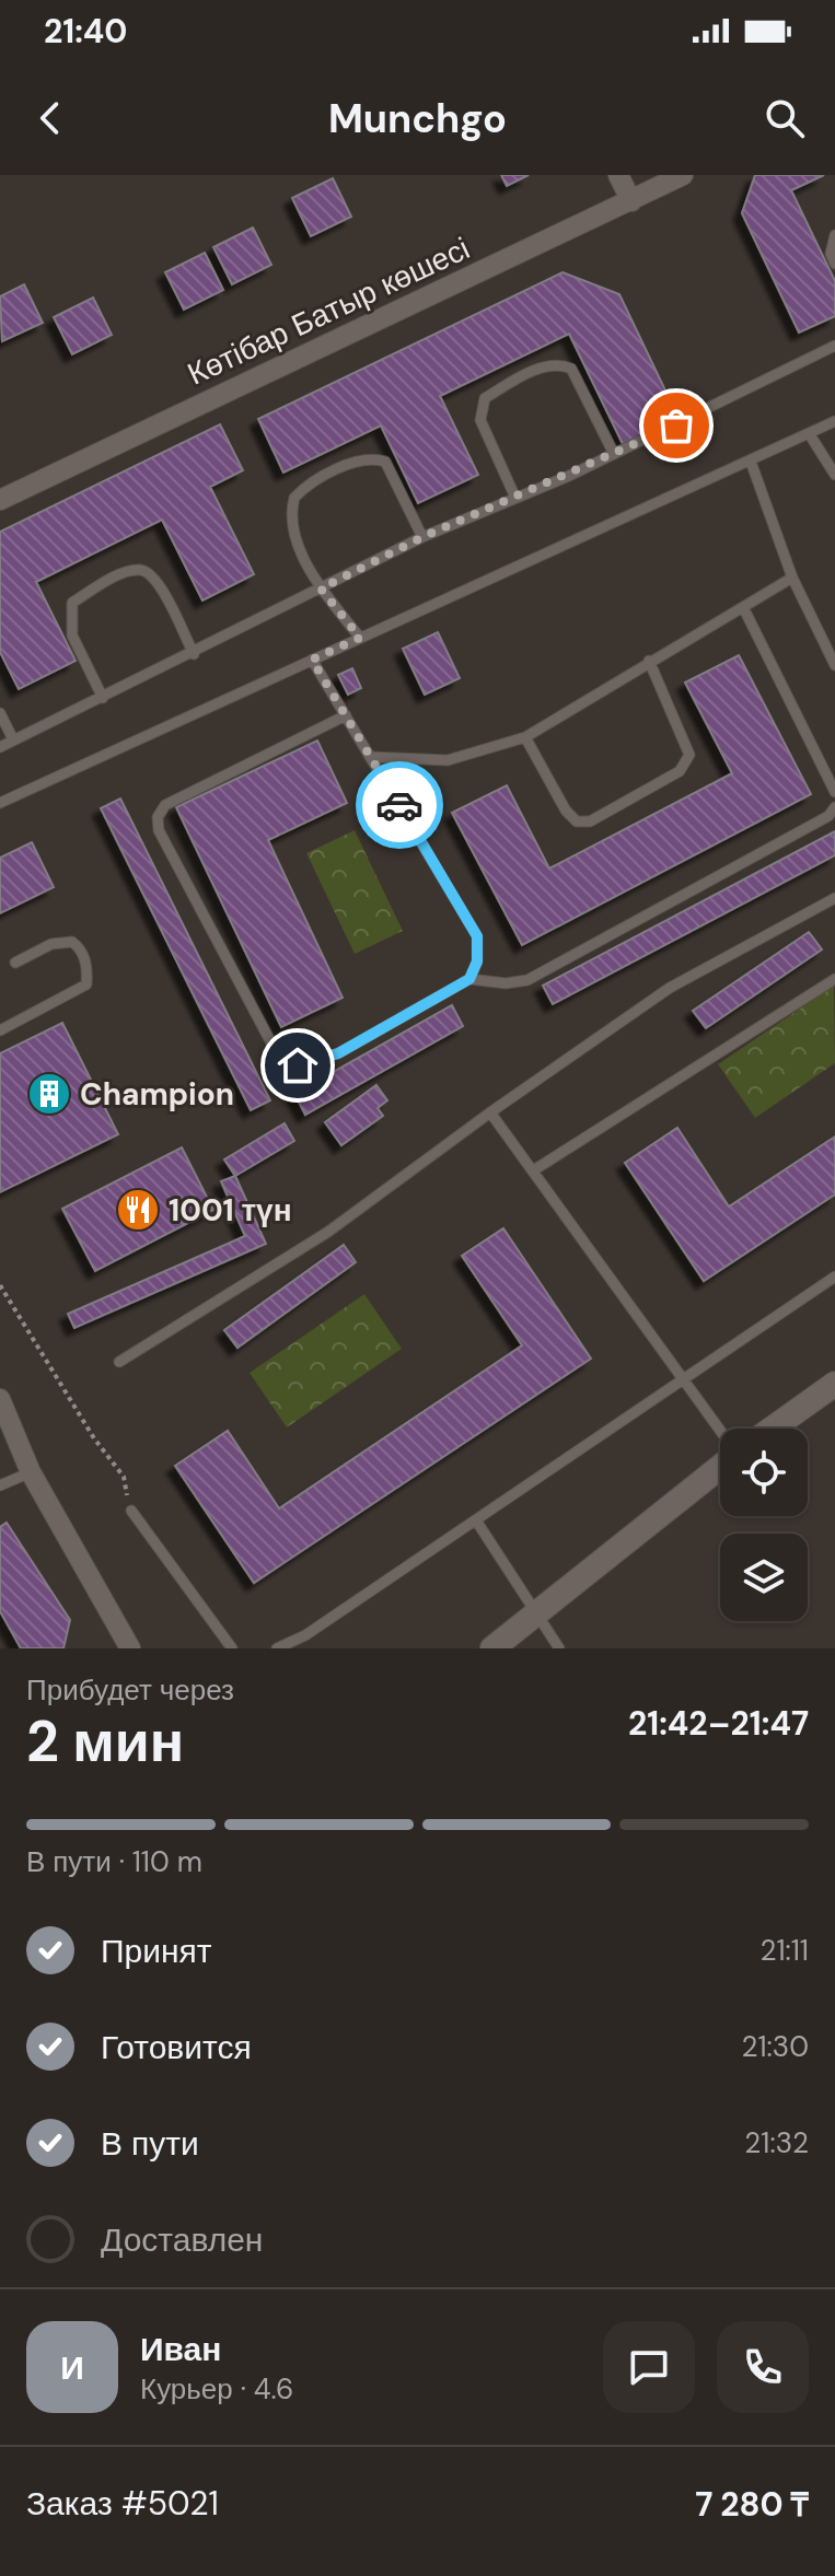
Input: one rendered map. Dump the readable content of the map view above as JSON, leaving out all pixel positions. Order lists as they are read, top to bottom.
{
  "streets": {
    "street": ["Көтібар Батыр көшесі"]
  },
  "places": {
    "building": ["Champion"],
    "restaurant": ["1001 түн"]
  },
  "page": {
    "status": "21:40",
    "header": "Munchgo",
    "heading": ["2 мин", "Прибудет через", "21:42–21:47"],
    "panel": [
      "Иван",
      "Курьер · 4.6",
      "Заказ #5021",
      "7 280 ₸"
    ],
    "bar": "В пути · 110 m",
    "list": [
      ["Принят", "21:11"],
      ["Готовится", "21:30"],
      ["В пути", "21:32"],
      "Доставлен"
    ],
    "round": "И"
  }
}
